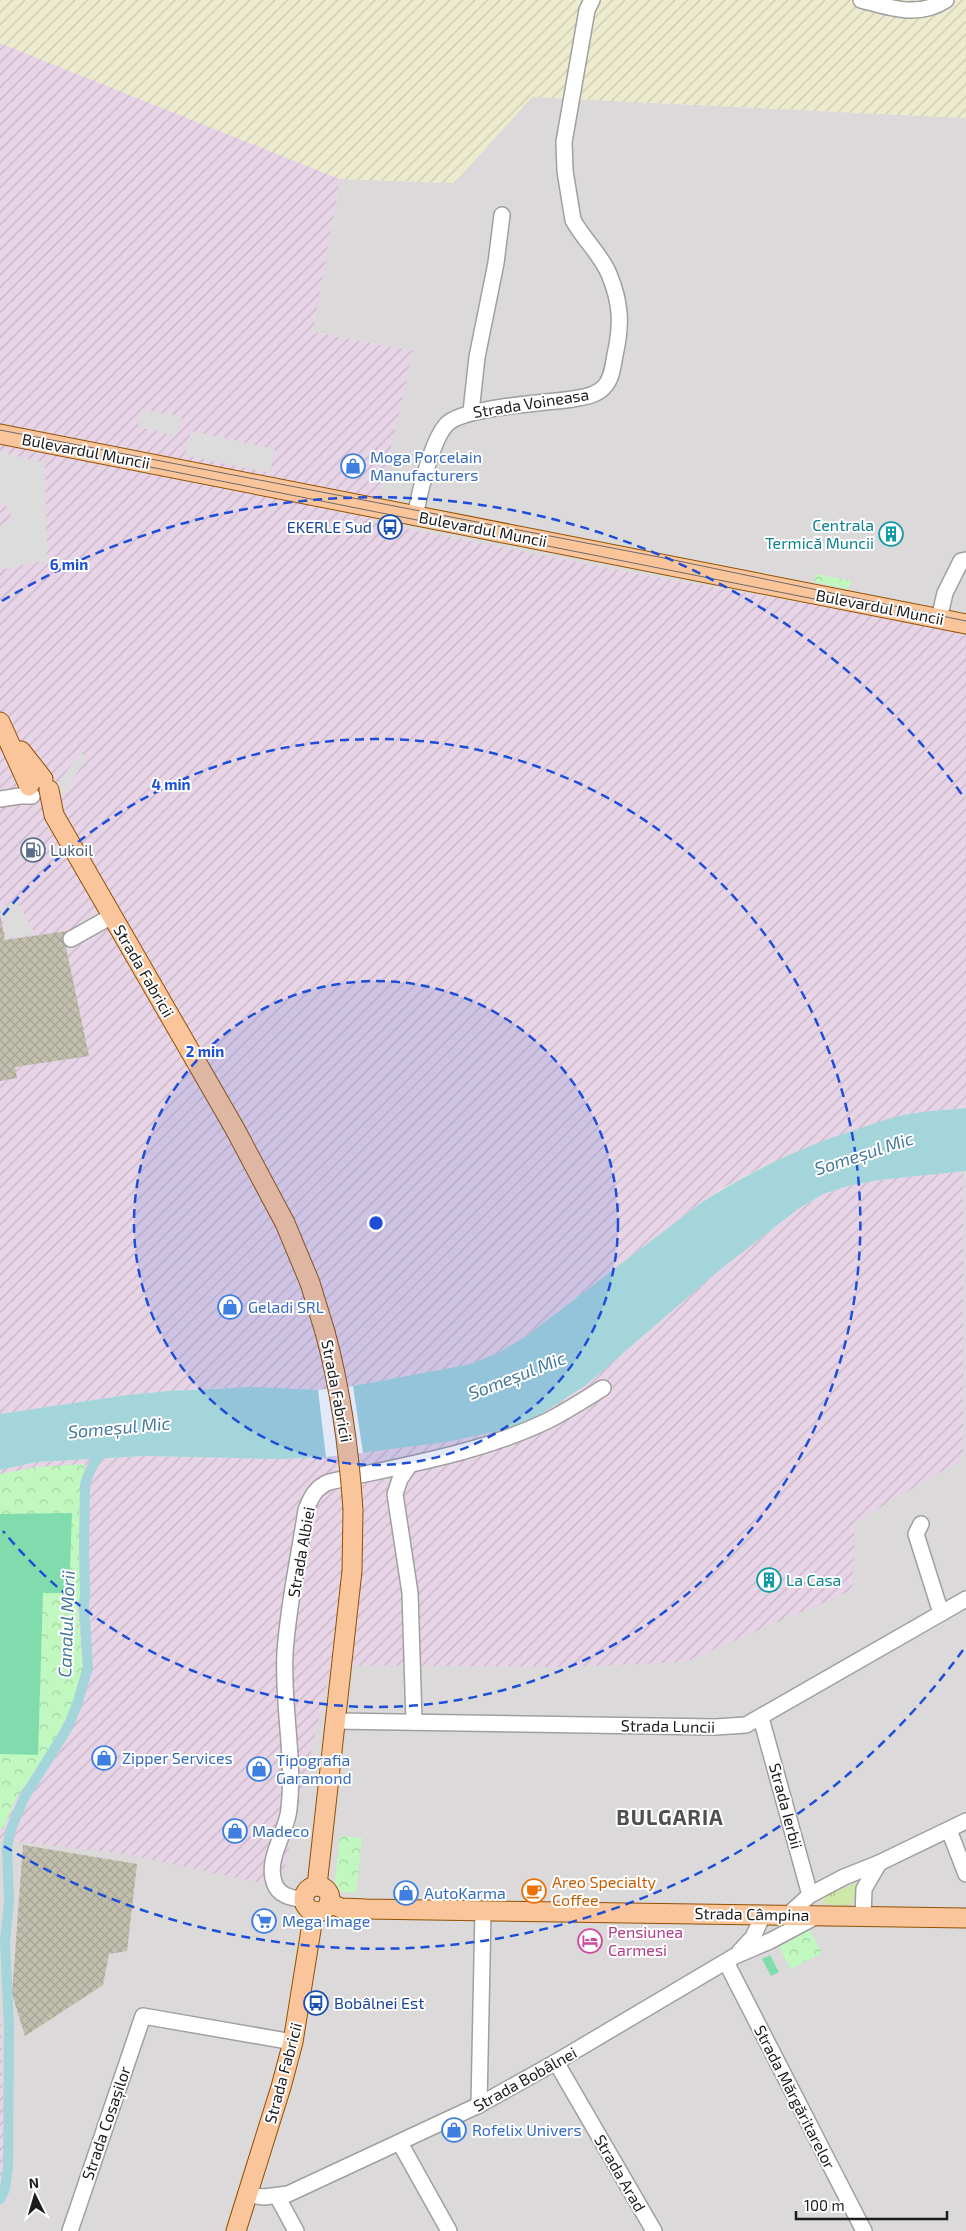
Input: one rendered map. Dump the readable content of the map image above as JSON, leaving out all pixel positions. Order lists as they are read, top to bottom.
{
  "streets": {
    "main road": ["Bulevardul Muncii", "Strada Fabricii", "Strada Câmpina"],
    "street": [
      "Strada Voineasa",
      "Strada Albiei",
      "Strada Luncii",
      "Strada Ierbii",
      "Strada Bobâlnei",
      "Strada Mărgăritarelor",
      "Strada Cosașilor",
      "Strada Arad"
    ]
  },
  "crossings": [
    ["Strada Voineasa", "Bulevardul Muncii"],
    ["Strada Fabricii", "Strada Albiei"],
    ["Strada Fabricii", "Strada Luncii"],
    ["Strada Fabricii", "Strada Câmpina"],
    ["Strada Fabricii", "Strada Bobâlnei"],
    ["Strada Fabricii", "Strada Cosașilor"],
    ["Strada Albiei", "Strada Câmpina"],
    ["Strada Luncii", "Strada Ierbii"],
    ["Strada Câmpina", "Strada Bobâlnei"],
    ["Strada Bobâlnei", "Strada Mărgăritarelor"],
    ["Strada Bobâlnei", "Strada Arad"]
  ],
  "districts": ["BULGARIA"],
  "water": ["Someșul Mic", "Canalul Morii"],
  "places": {
    "shop": [
      "Moga Porcelain Manufacturers",
      "Geladi SRL",
      "Zipper Services",
      "Tipografia Garamond",
      "Madeco",
      "AutoKarma",
      "Rofelix Univers"
    ],
    "bus stop": ["EKERLE Sud", "Bobâlnei Est"],
    "building": ["Centrala Termică Muncii", "La Casa"],
    "fuel station": ["Lukoil"],
    "cafe": ["Areo Specialty Coffee"],
    "supermarket": ["Mega Image"],
    "hotel": ["Pensiunea Carmesi"]
  },
  "scale_bar": "100 m",
  "north": "top",
  "rings": ["6 min", "4 min", "2 min"]
}
